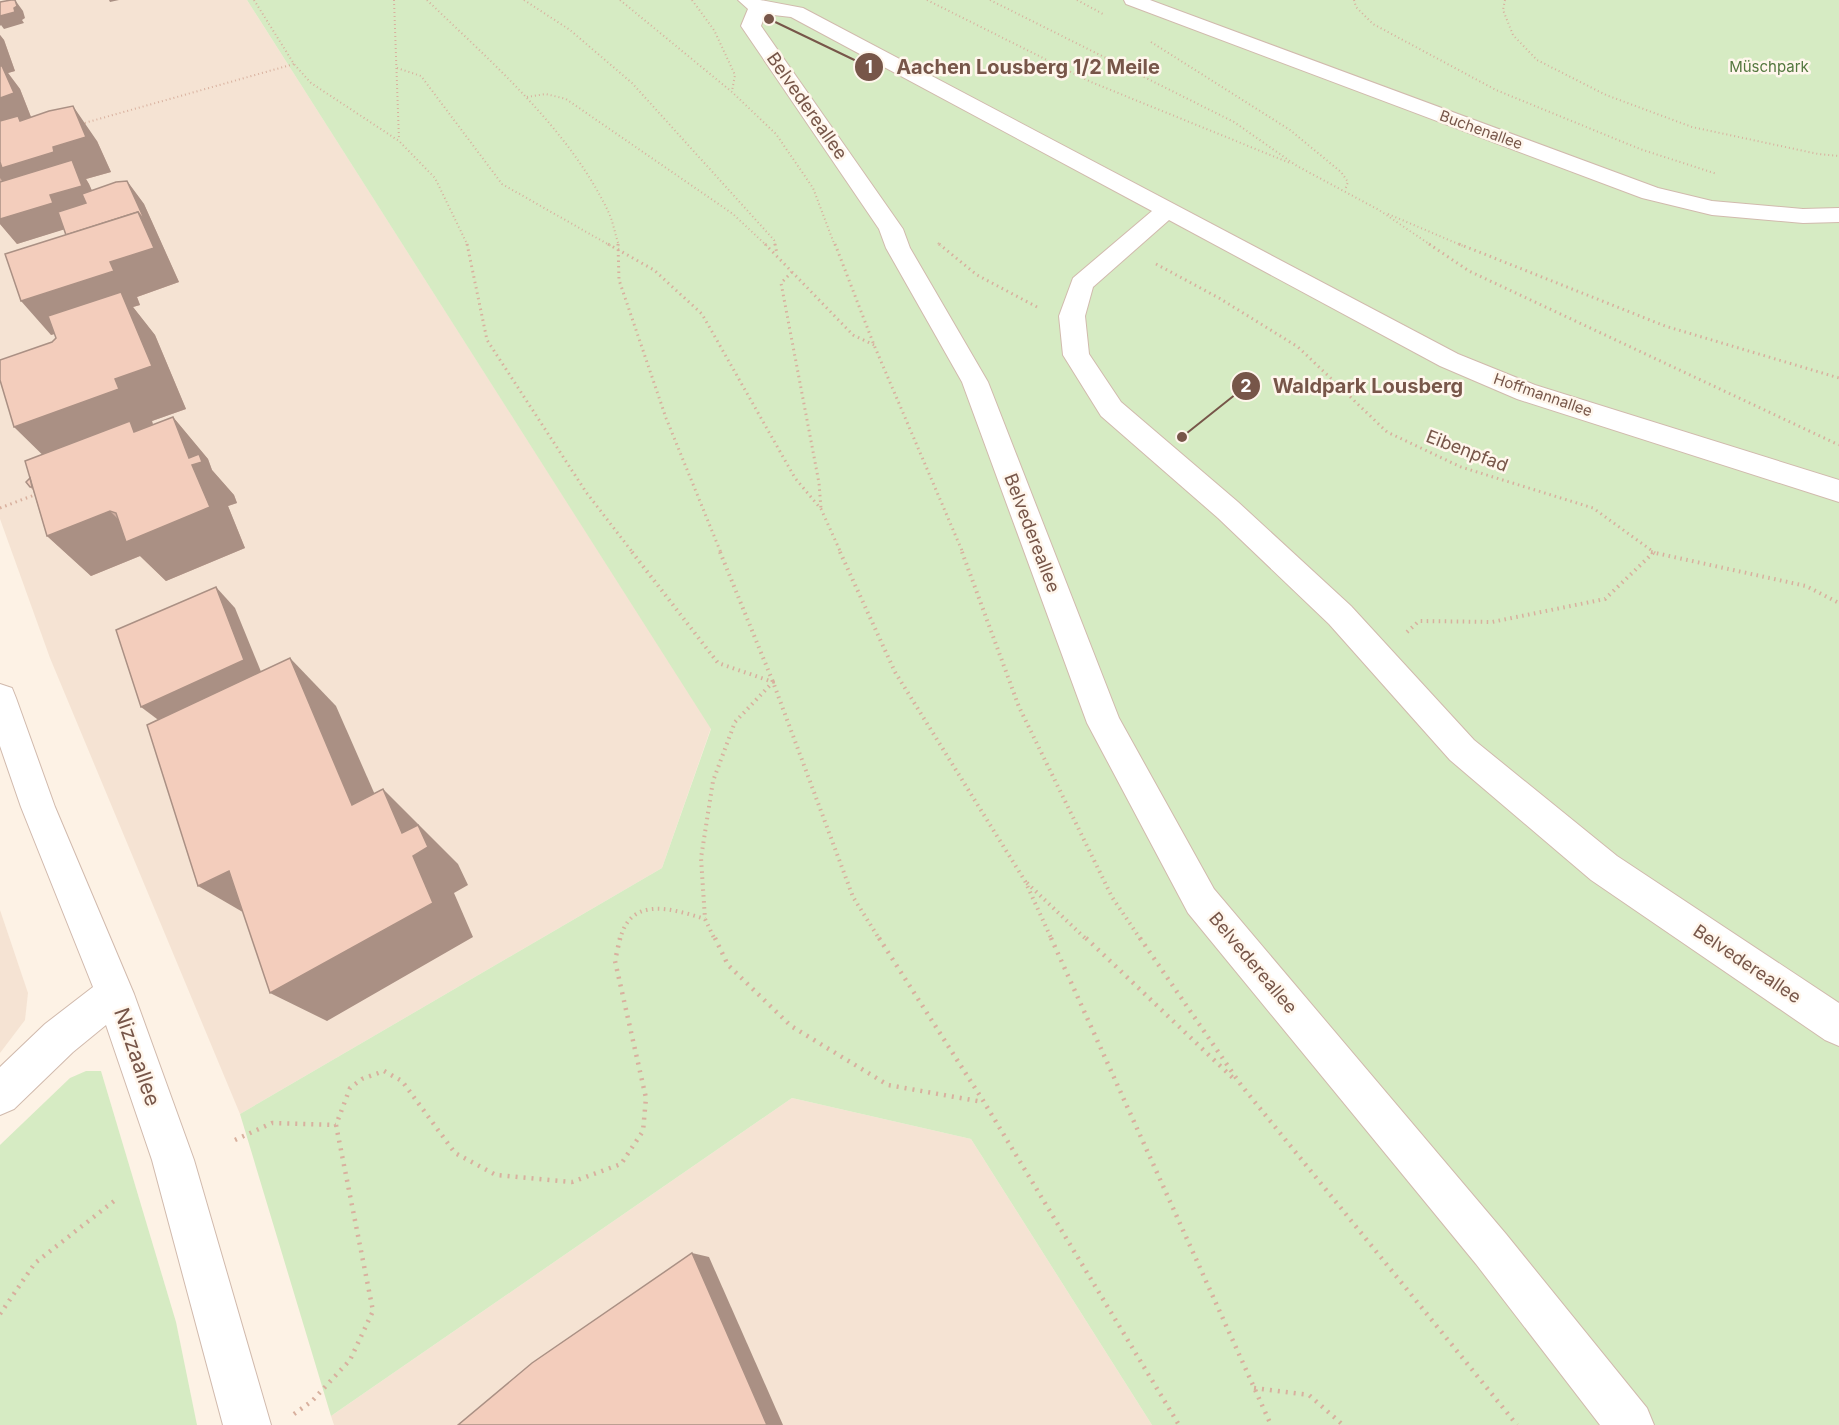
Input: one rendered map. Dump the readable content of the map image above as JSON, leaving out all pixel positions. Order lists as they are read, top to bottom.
{
  "streets": {
    "street": [
      "Belvedereallee",
      "Buchenallee",
      "Hoffmannallee",
      "Nizzaallee"
    ],
    "path": ["Eibenpfad"]
  },
  "crossings": [
    ["Belvedereallee", "Hoffmannallee"],
    ["Belvedereallee", "Eibenpfad"]
  ],
  "parks": ["Müschpark"],
  "places": ["Aachen Lousberg 1/2 Meile", "Waldpark Lousberg"]
}
